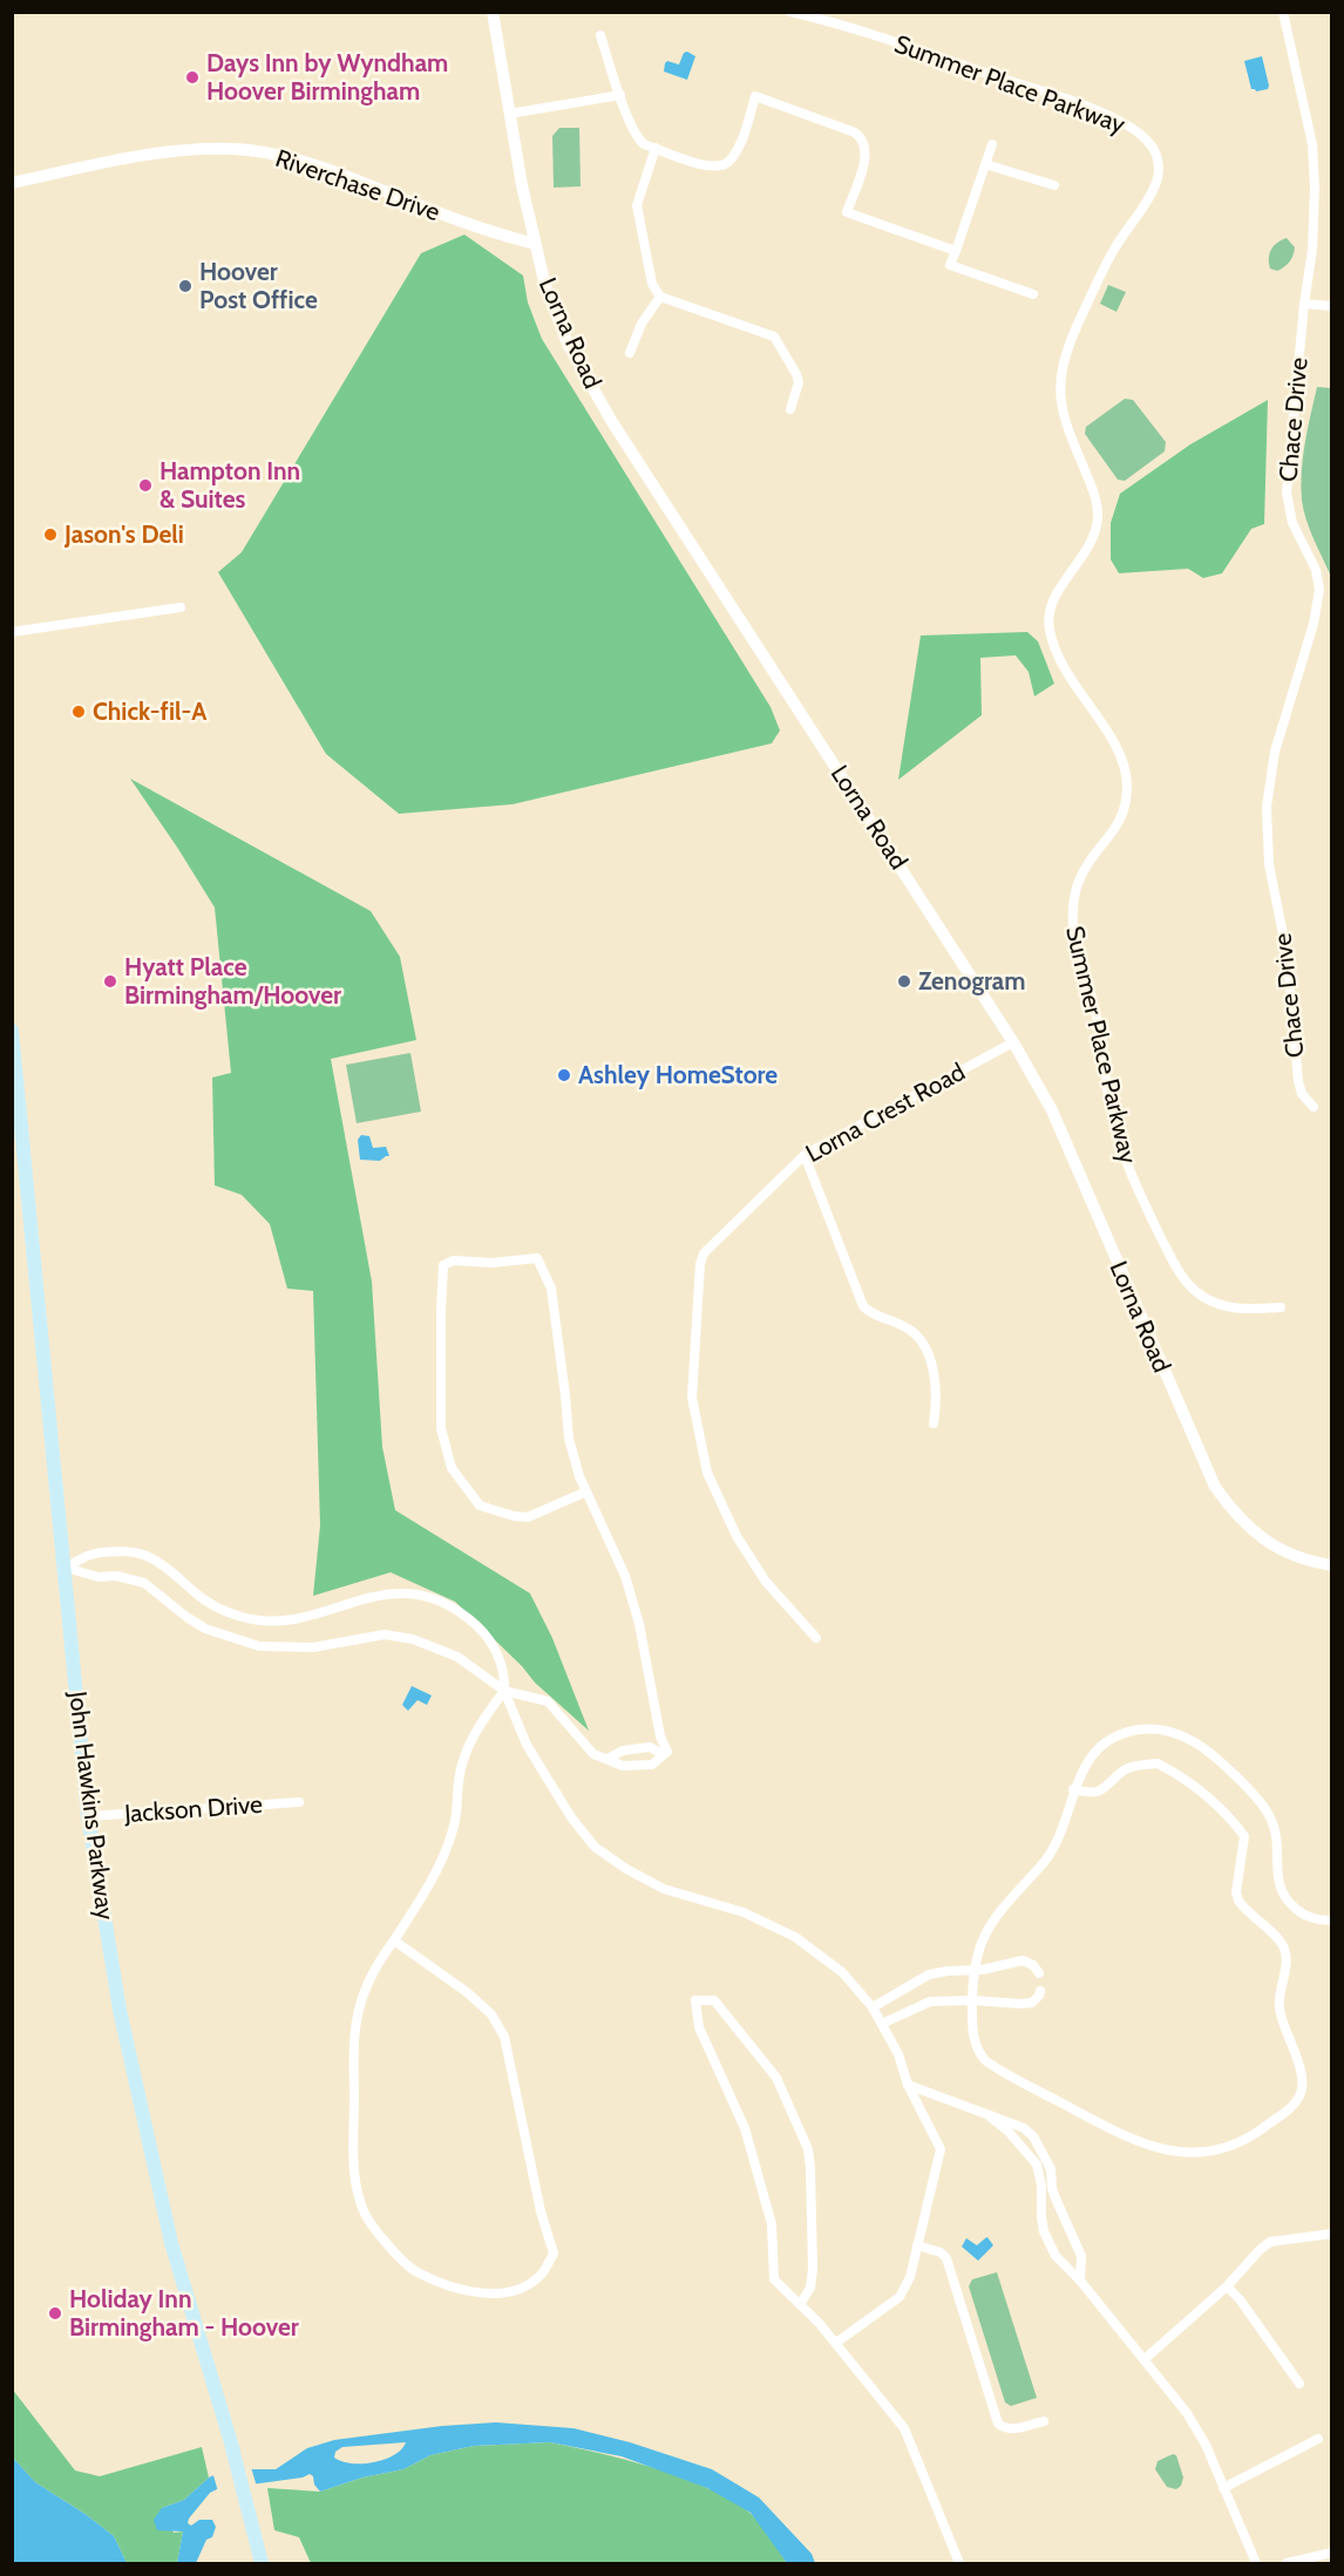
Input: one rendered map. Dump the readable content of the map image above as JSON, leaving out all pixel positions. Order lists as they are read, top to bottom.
{
  "streets": {
    "main road": ["John Hawkins Parkway"],
    "street": [
      "Summer Place Parkway",
      "Riverchase Drive",
      "Lorna Road",
      "Chace Drive",
      "Lorna Crest Road",
      "Jackson Drive"
    ]
  },
  "crossings": [
    ["Riverchase Drive", "Lorna Road"],
    ["Lorna Road", "Lorna Crest Road"],
    ["John Hawkins Parkway", "Jackson Drive"]
  ],
  "places": [
    "Days Inn by Wyndham Hoover Birmingham",
    "Hoover Post Office",
    "Hampton Inn & Suites",
    "Jason's Deli",
    "Chick-fil-A",
    "Hyatt Place Birmingham/Hoover",
    "Zenogram",
    "Ashley HomeStore",
    "Holiday Inn Birmingham - Hoover"
  ]
}
